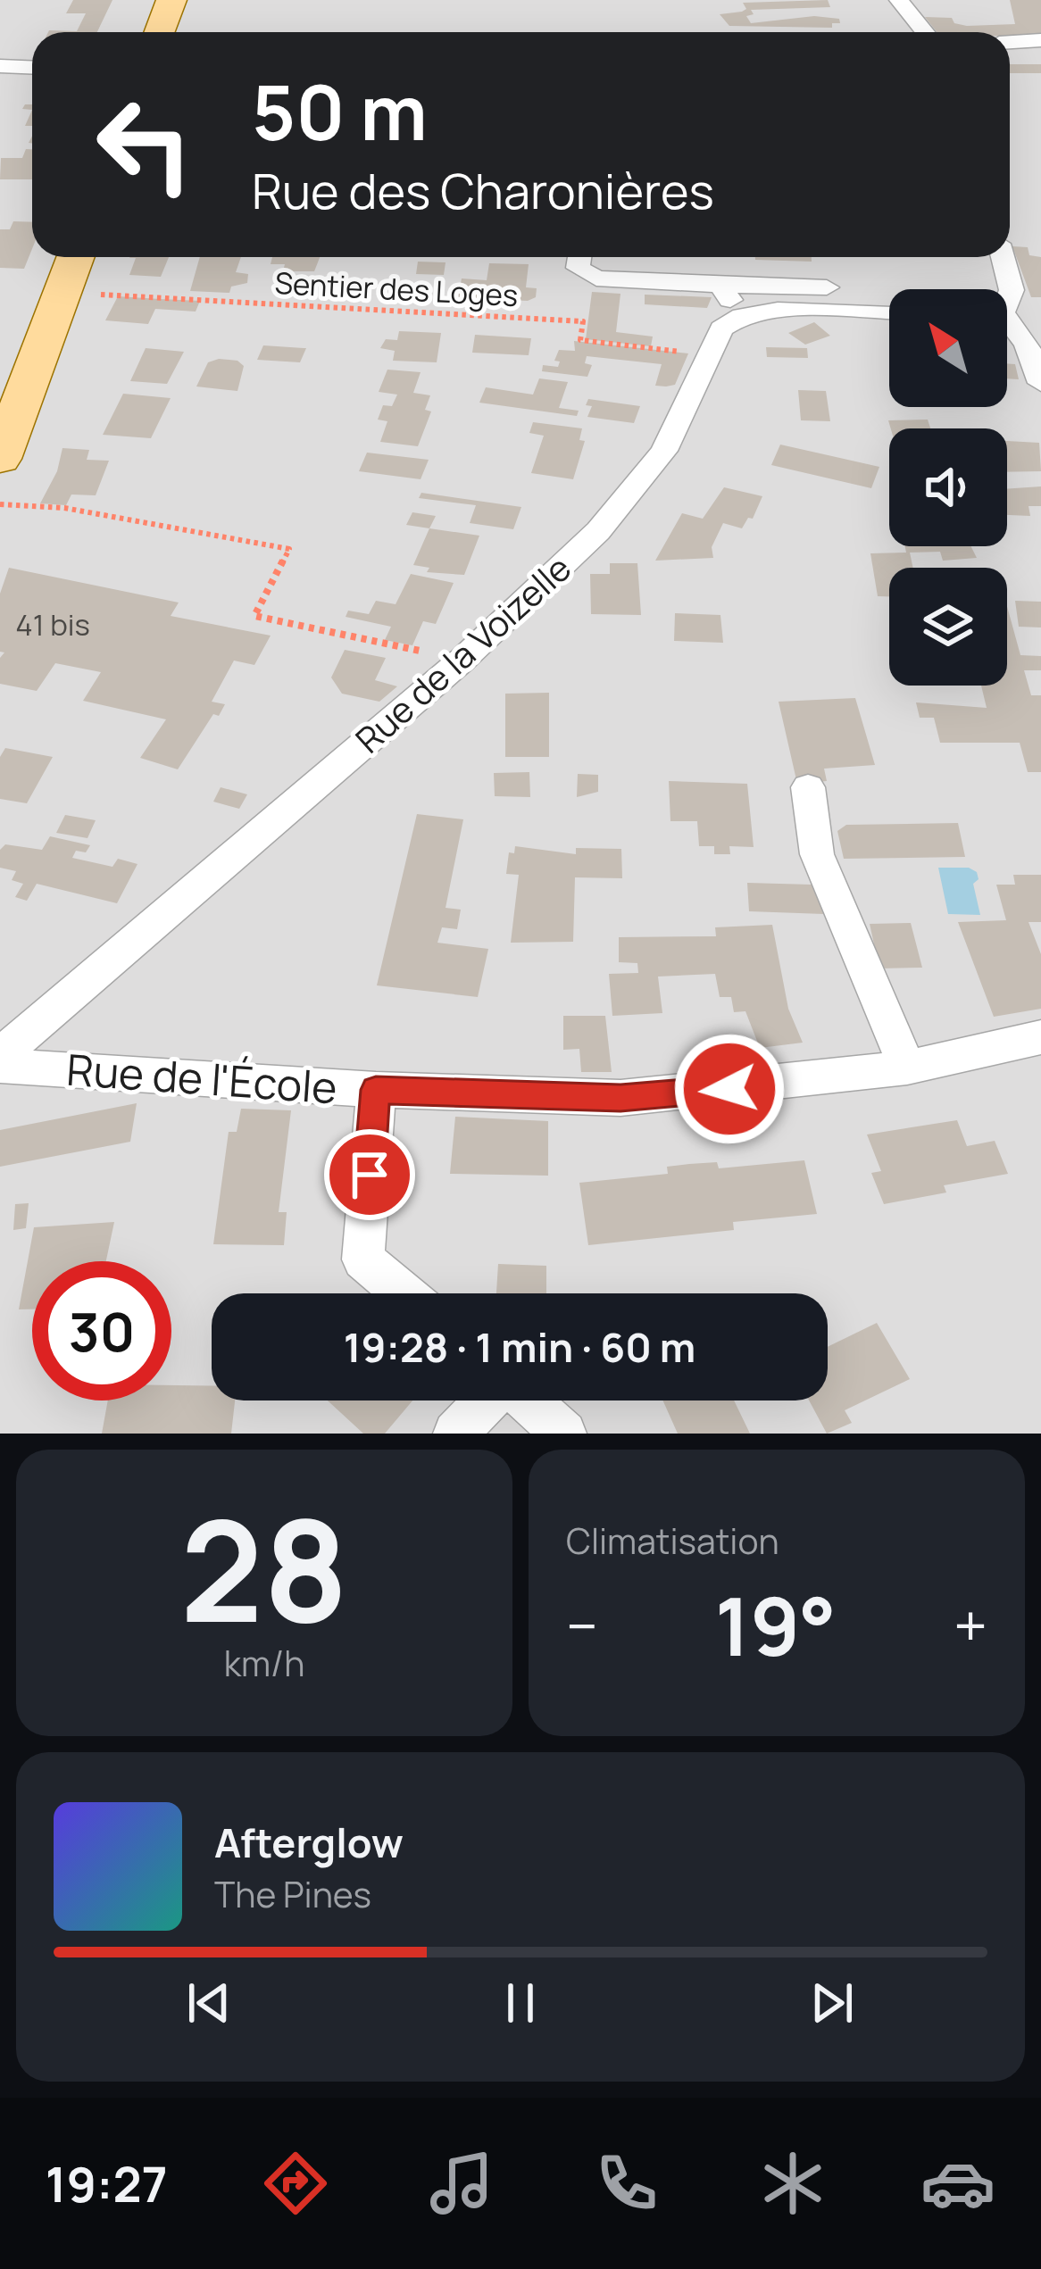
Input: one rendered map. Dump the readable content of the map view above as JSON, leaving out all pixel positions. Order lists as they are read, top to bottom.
{
  "streets": {
    "street": ["Rue de la Voizelle", "Rue de l'École"],
    "path": ["Sentier des Loges"]
  },
  "crossings": [
    ["Sentier des Loges", "Rue de la Voizelle"]
  ],
  "house_numbers": ["41 bis"],
  "north": "top left",
  "page": {
    "turn": ["50 m", "Rue des Charonières"],
    "limit": "30",
    "trip": "19:28 · 1 min · 60 m",
    "tile": [
      ["28", "km/h"],
      "Climatisation"
    ],
    "heat": ["−", "19°", "+"],
    "song": ["Afterglow", "The Pines"],
    "tabs": "19:27"
  }
}
